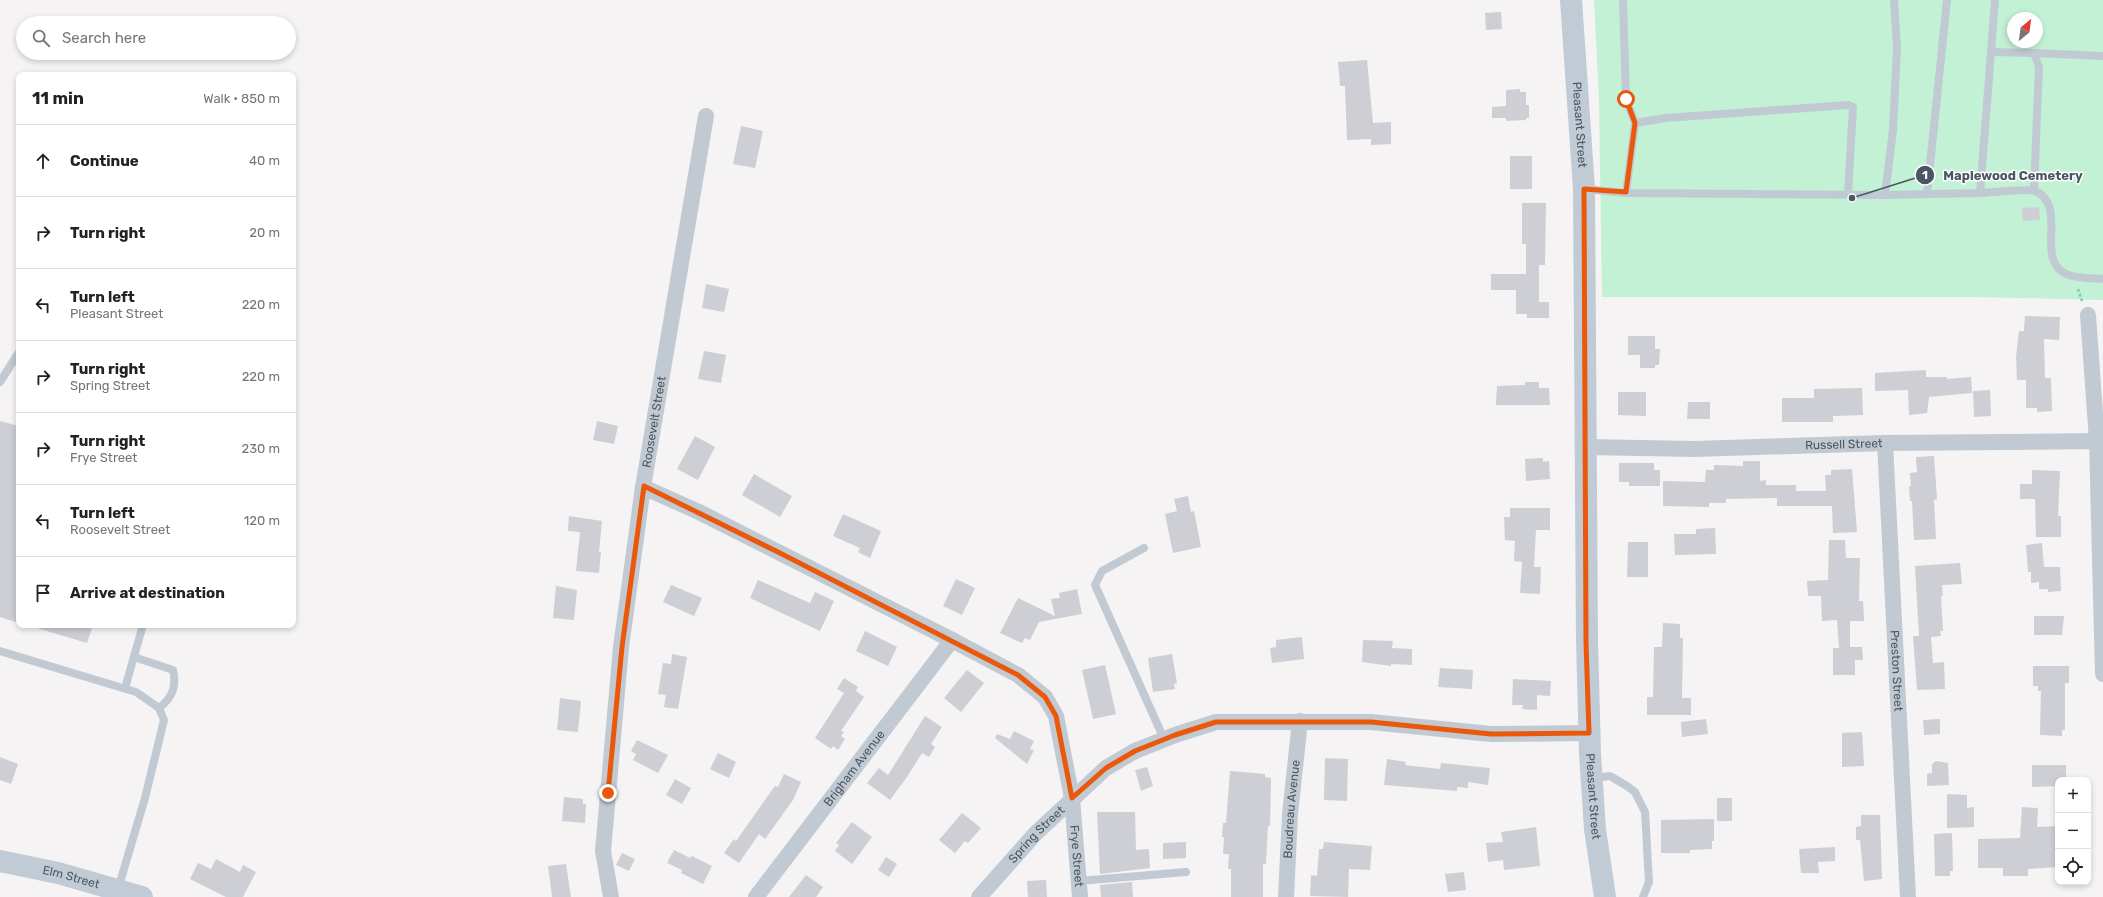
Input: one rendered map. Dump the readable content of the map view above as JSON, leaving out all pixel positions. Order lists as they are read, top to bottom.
{
  "streets": {
    "street": [
      "Pleasant Street",
      "Roosevelt Street",
      "Russell Street",
      "Preston Street",
      "Brigham Avenue",
      "Boudreau Avenue",
      "Spring Street",
      "Frye Street",
      "Elm Street"
    ]
  },
  "crossings": [
    ["Pleasant Street", "Russell Street"],
    ["Pleasant Street", "Spring Street"],
    ["Roosevelt Street", "Frye Street"],
    ["Russell Street", "Preston Street"],
    ["Brigham Avenue", "Frye Street"],
    ["Boudreau Avenue", "Spring Street"],
    ["Spring Street", "Frye Street"]
  ],
  "places": ["Maplewood Cemetery"],
  "north": "top right",
  "page": {
    "search": "Search here",
    "heading": ["11 min", "Walk · 850 m"],
    "list": [
      ["Continue", "40 m"],
      ["Turn right", "20 m"],
      ["Turn left", "Pleasant Street", "220 m"],
      ["Turn right", "Spring Street", "220 m"],
      ["Turn right", "Frye Street", "230 m"],
      ["Turn left", "Roosevelt Street", "120 m"],
      "Arrive at destination"
    ],
    "map_buttons": ["+", "−"]
  }
}
